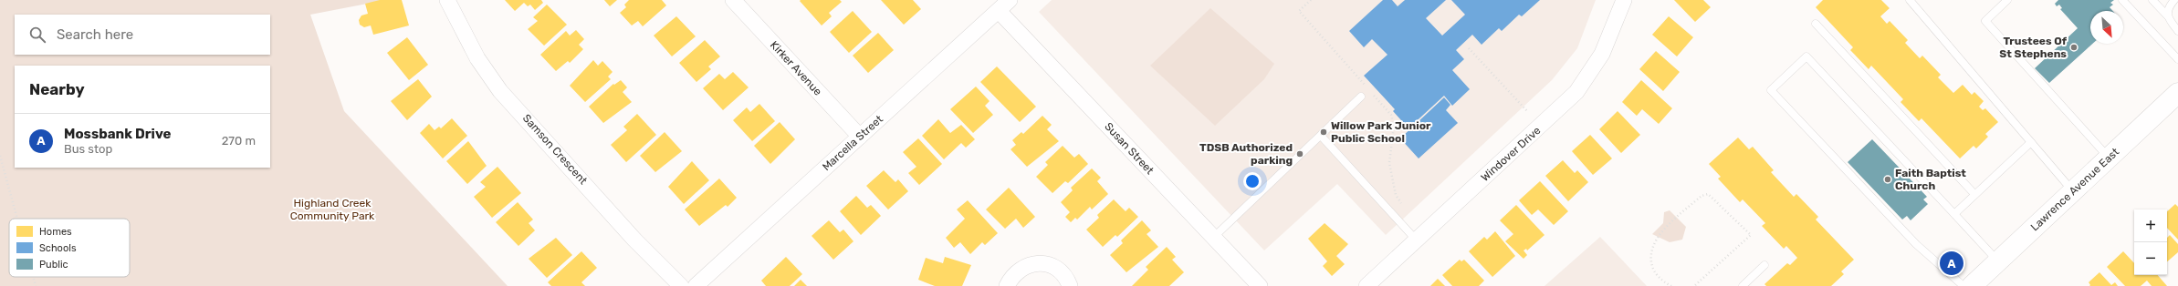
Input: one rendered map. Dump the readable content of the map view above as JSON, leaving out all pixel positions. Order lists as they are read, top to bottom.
{
  "streets": {
    "main road": ["Lawrence Avenue East"],
    "street": [
      "Kirker Avenue",
      "Marcella Street",
      "Susan Street",
      "Samson Crescent",
      "Windover Drive"
    ]
  },
  "crossings": [
    ["Kirker Avenue", "Marcella Street"],
    ["Marcella Street", "Susan Street"]
  ],
  "parks": ["Highland Creek Community Park"],
  "places": [
    "Trustees Of St Stephens",
    "Willow Park Junior Public School",
    "TDSB Authorized parking",
    "Faith Baptist Church"
  ],
  "legend": ["Homes", "Schools", "Public"],
  "north": "bottom right",
  "page": {
    "search": "Search here",
    "heading": "Nearby",
    "list": [
      {
        "mark": "A",
        "name": "Mossbank Drive",
        "note": "Bus stop",
        "value": "270 m"
      }
    ],
    "map_buttons": ["+", "−"],
    "pins": "A"
  }
}
